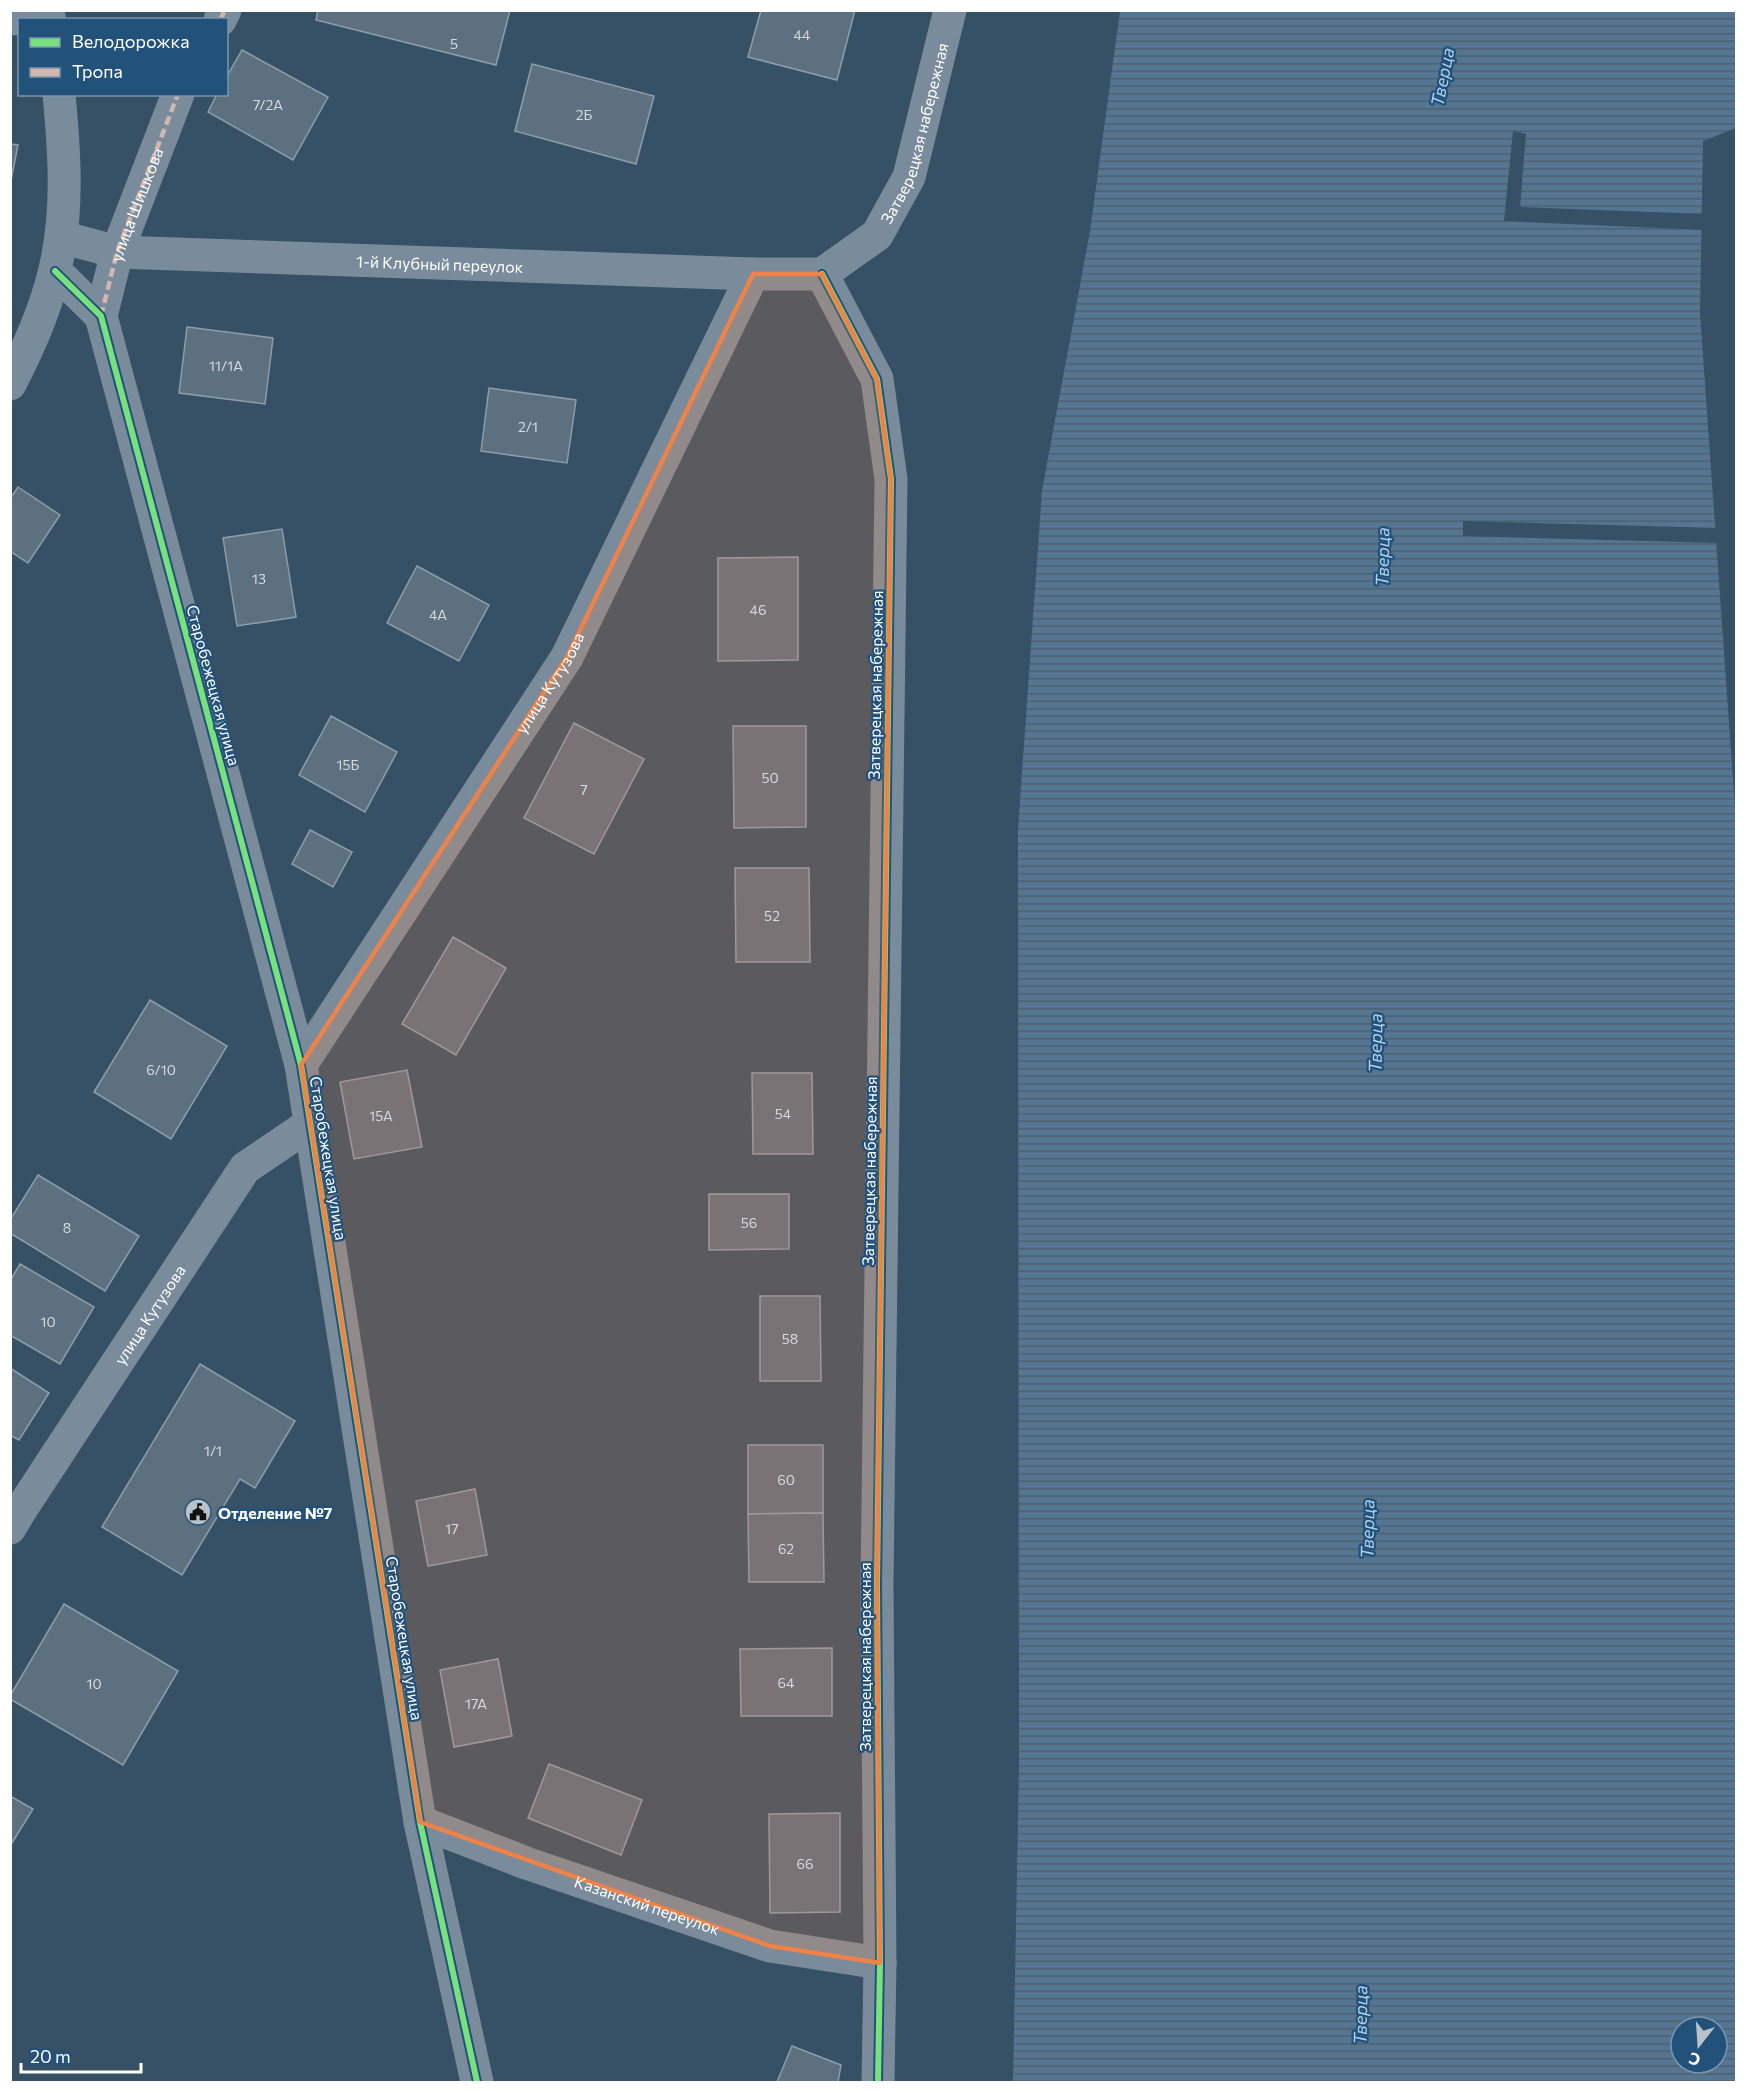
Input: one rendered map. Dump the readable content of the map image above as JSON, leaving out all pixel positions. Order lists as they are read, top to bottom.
{
  "streets": {
    "street": [
      "Затверецкая набережная",
      "улица Шишкова",
      "1-й Клубный переулок",
      "улица Кутузова",
      "Старобежецкая улица",
      "Казанский переулок"
    ]
  },
  "crossings": [
    ["Затверецкая набережная", "1-й Клубный переулок"],
    ["Затверецкая набережная", "Казанский переулок"],
    ["улица Шишкова", "1-й Клубный переулок"],
    ["улица Шишкова", "Старобежецкая улица"],
    ["1-й Клубный переулок", "улица Кутузова"],
    ["улица Кутузова", "Старобежецкая улица"],
    ["Старобежецкая улица", "Казанский переулок"]
  ],
  "water": ["Тверца"],
  "places": {
    "public building": ["Отделение №7"]
  },
  "house_numbers": [
    "44",
    "5",
    "7/2А",
    "2Б",
    "11/1А",
    "2/1",
    "13",
    "46",
    "4А",
    "15Б",
    "50",
    "7",
    "52",
    "6/10",
    "54",
    "15А",
    "56",
    "8",
    "10",
    "58",
    "1/1",
    "60",
    "17",
    "62",
    "64",
    "10",
    "17А",
    "66"
  ],
  "legend": ["Велодорожка", "Тропа"],
  "scale_bar": "20 m",
  "north": "bottom"
}
